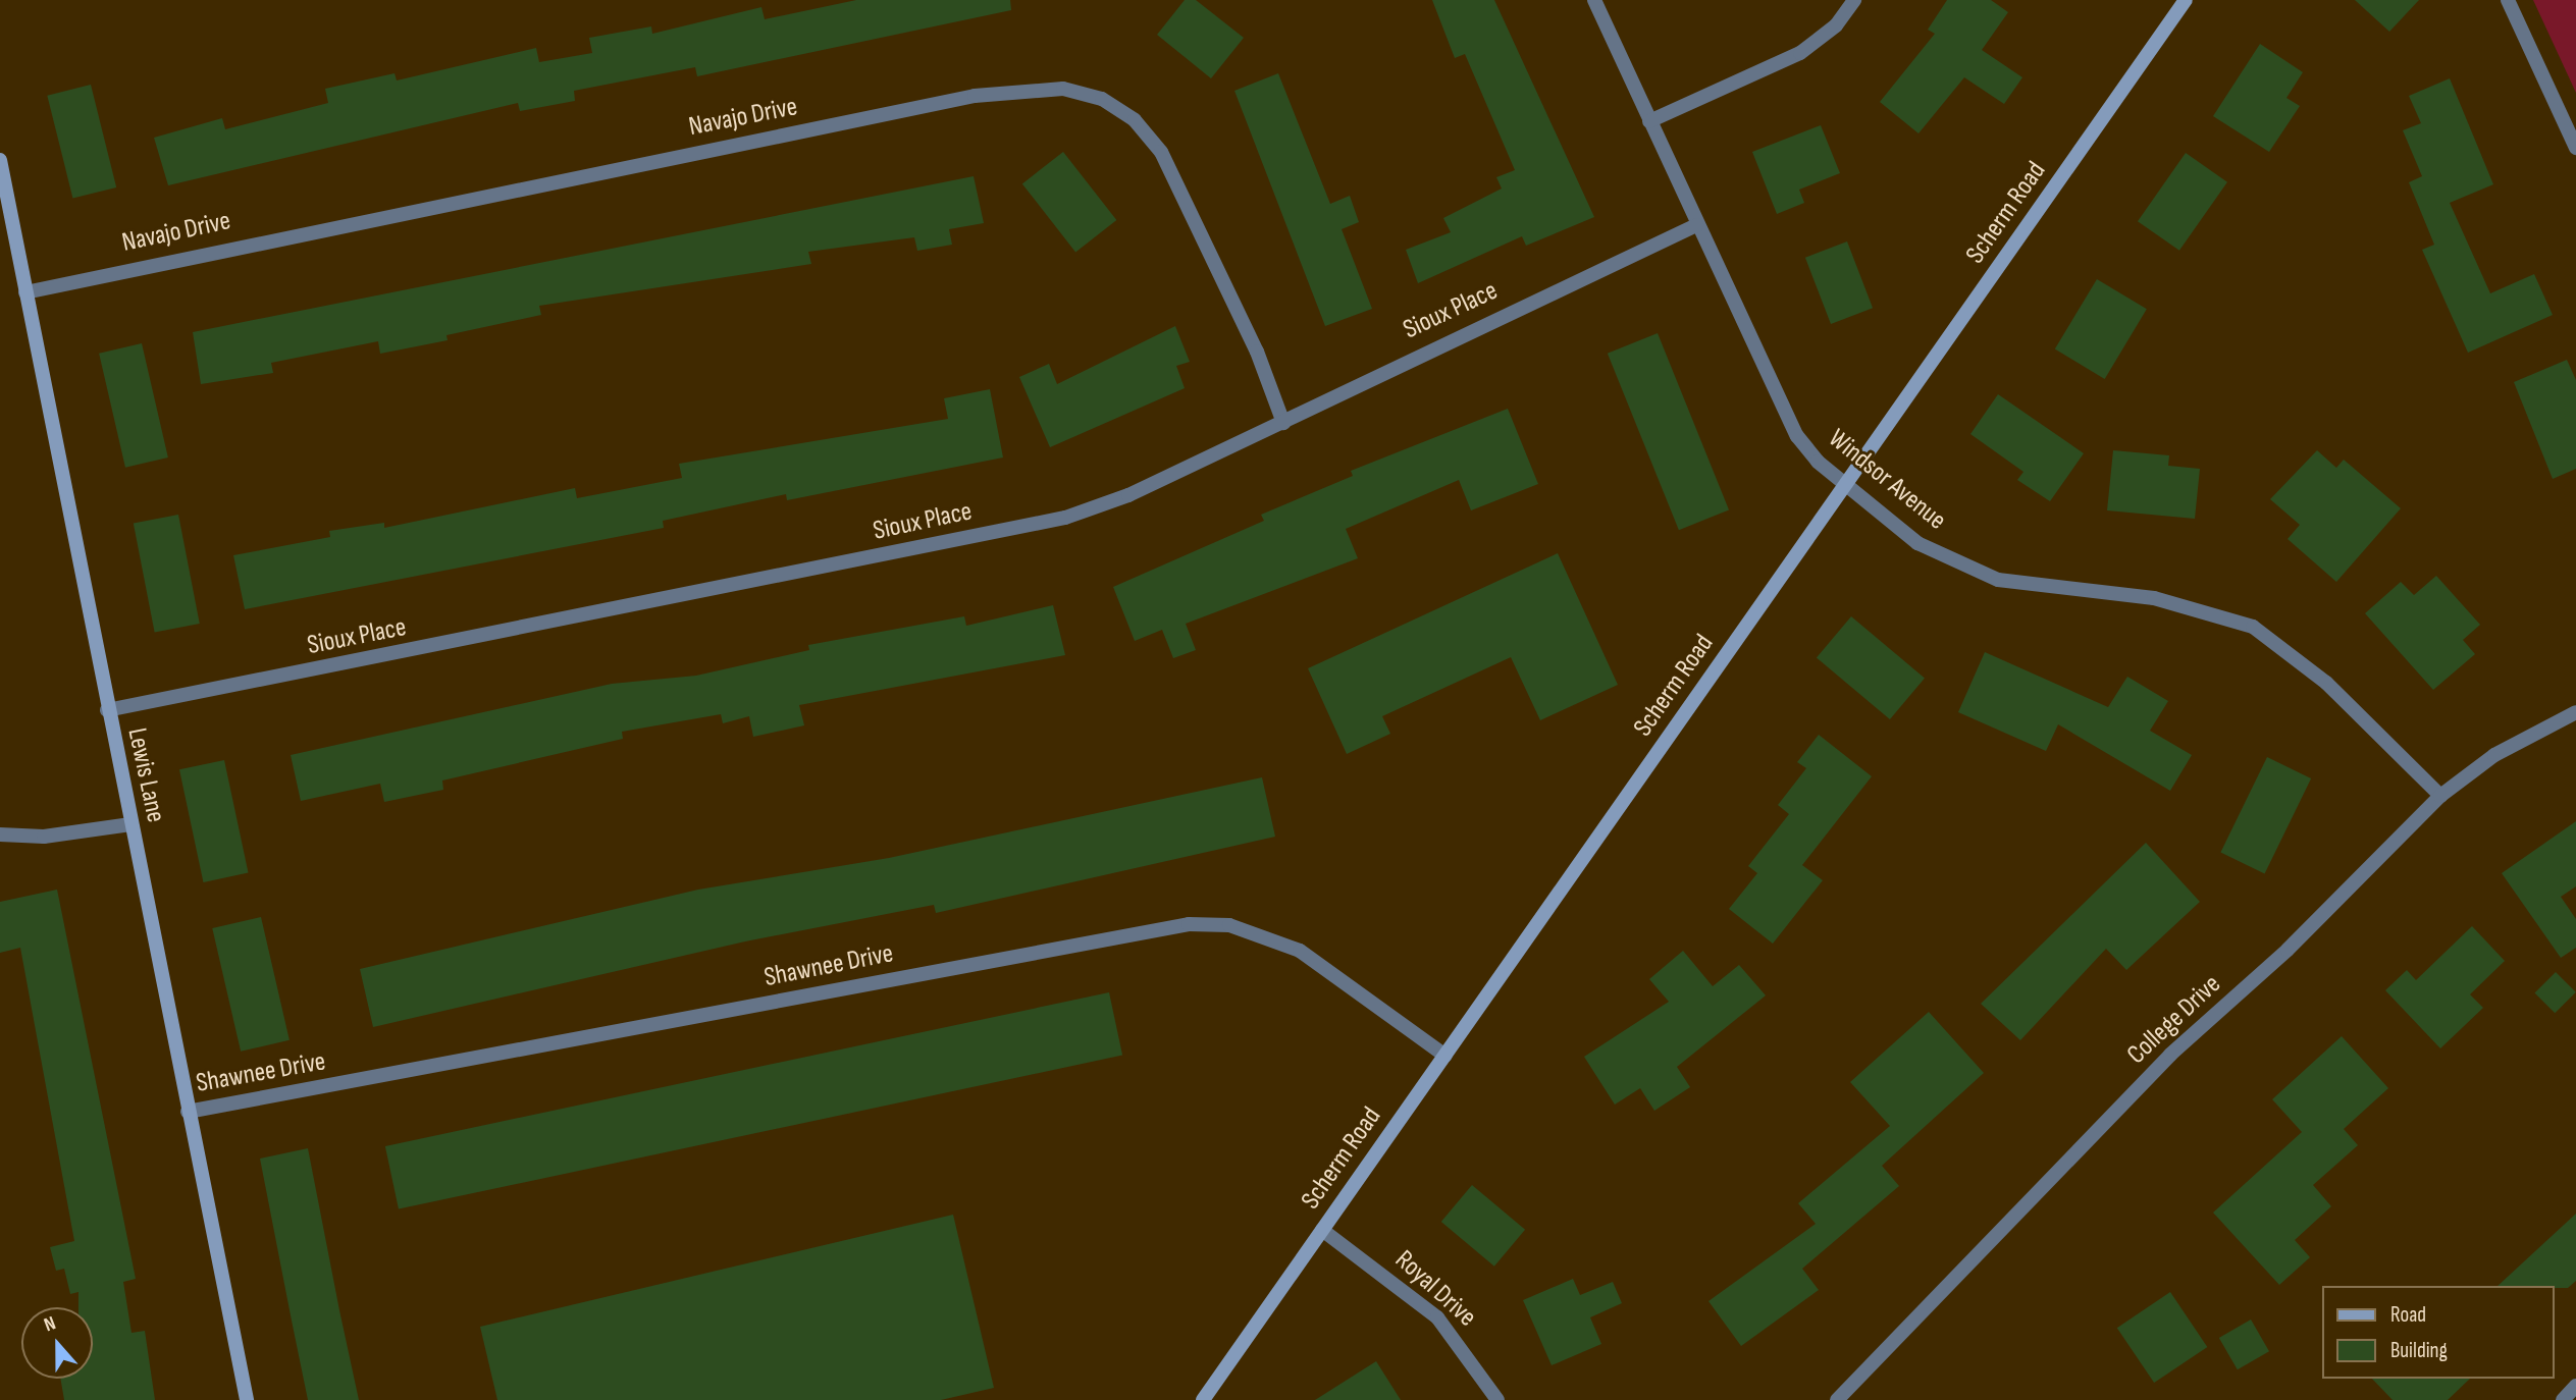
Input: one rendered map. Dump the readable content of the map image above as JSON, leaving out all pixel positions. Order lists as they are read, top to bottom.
{
  "streets": {
    "street": [
      "Navajo Drive",
      "Scherm Road",
      "Sioux Place",
      "Windsor Avenue",
      "Lewis Lane",
      "Shawnee Drive",
      "College Drive",
      "Royal Drive"
    ]
  },
  "crossings": [
    ["Navajo Drive", "Sioux Place"],
    ["Navajo Drive", "Lewis Lane"],
    ["Scherm Road", "Windsor Avenue"],
    ["Scherm Road", "Shawnee Drive"],
    ["Scherm Road", "Royal Drive"],
    ["Sioux Place", "Windsor Avenue"],
    ["Sioux Place", "Lewis Lane"],
    ["Windsor Avenue", "College Drive"],
    ["Lewis Lane", "Shawnee Drive"]
  ],
  "legend": ["Road", "Building"],
  "north": "top"
}
